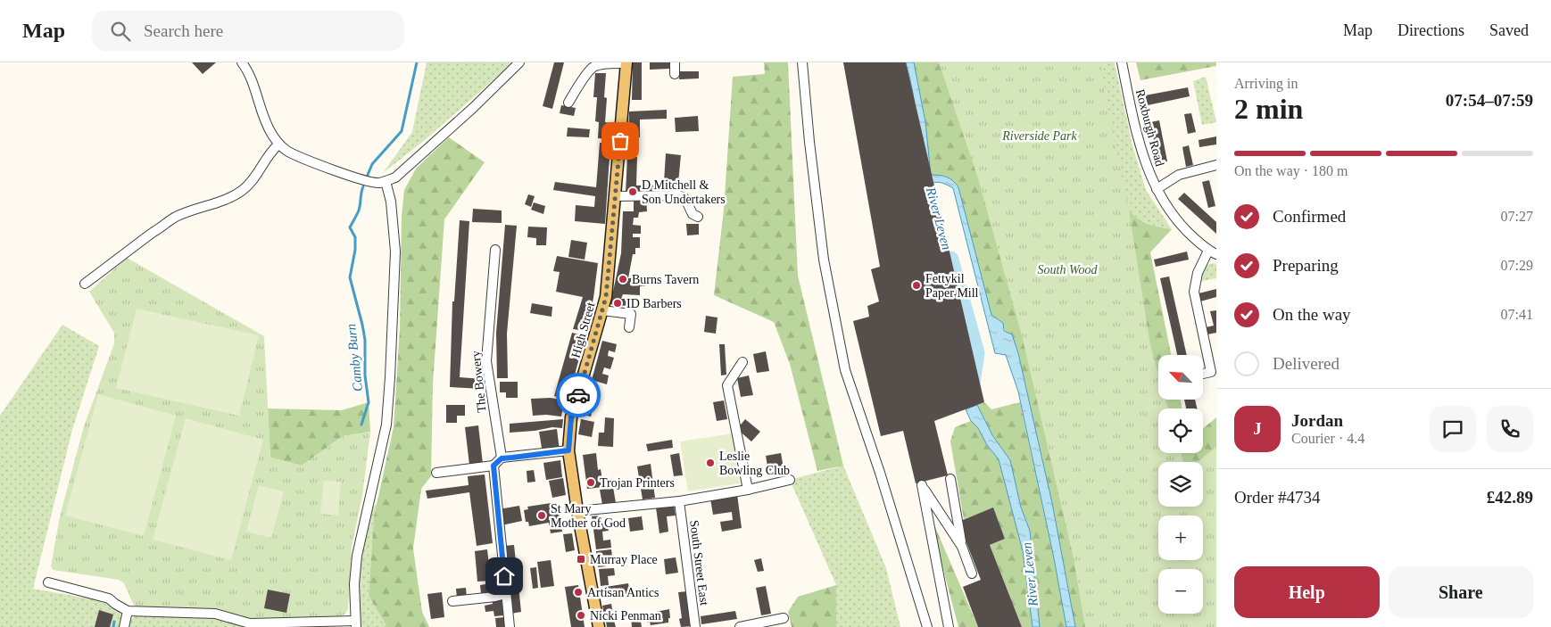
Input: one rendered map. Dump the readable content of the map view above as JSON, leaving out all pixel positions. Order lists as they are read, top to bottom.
{
  "streets": {
    "main road": ["High Street"],
    "street": ["Roxburgh Road", "The Bowery", "South Street East"]
  },
  "water": ["River Leven", "Camby Burn"],
  "parks": ["Riverside Park", "South Wood"],
  "places": {
    "other": [
      "D Mitchell & Son Undertakers",
      "Burns Tavern",
      "Fettykil Paper Mill",
      "ID Barbers",
      "Leslie Bowling Club",
      "Trojan Printers",
      "St Mary Mother of God",
      "Artisan Antics",
      "Nicki Penman"
    ],
    "transit": ["Murray Place"]
  },
  "north": "top left",
  "page": {
    "header": "Map",
    "search": "Search here",
    "nav": ["Map", "Directions", "Saved"],
    "heading": ["2 min", "Arriving in", "07:54–07:59"],
    "panel": [
      "Jordan",
      "Courier · 4.4",
      "Order #4734",
      "£42.89"
    ],
    "bar": "On the way · 180 m",
    "list": [
      ["Confirmed", "07:27"],
      ["Preparing", "07:29"],
      ["On the way", "07:41"],
      "Delivered"
    ],
    "map_buttons": ["+", "−"],
    "round": "J",
    "buttons": ["Help", "Share"]
  }
}
